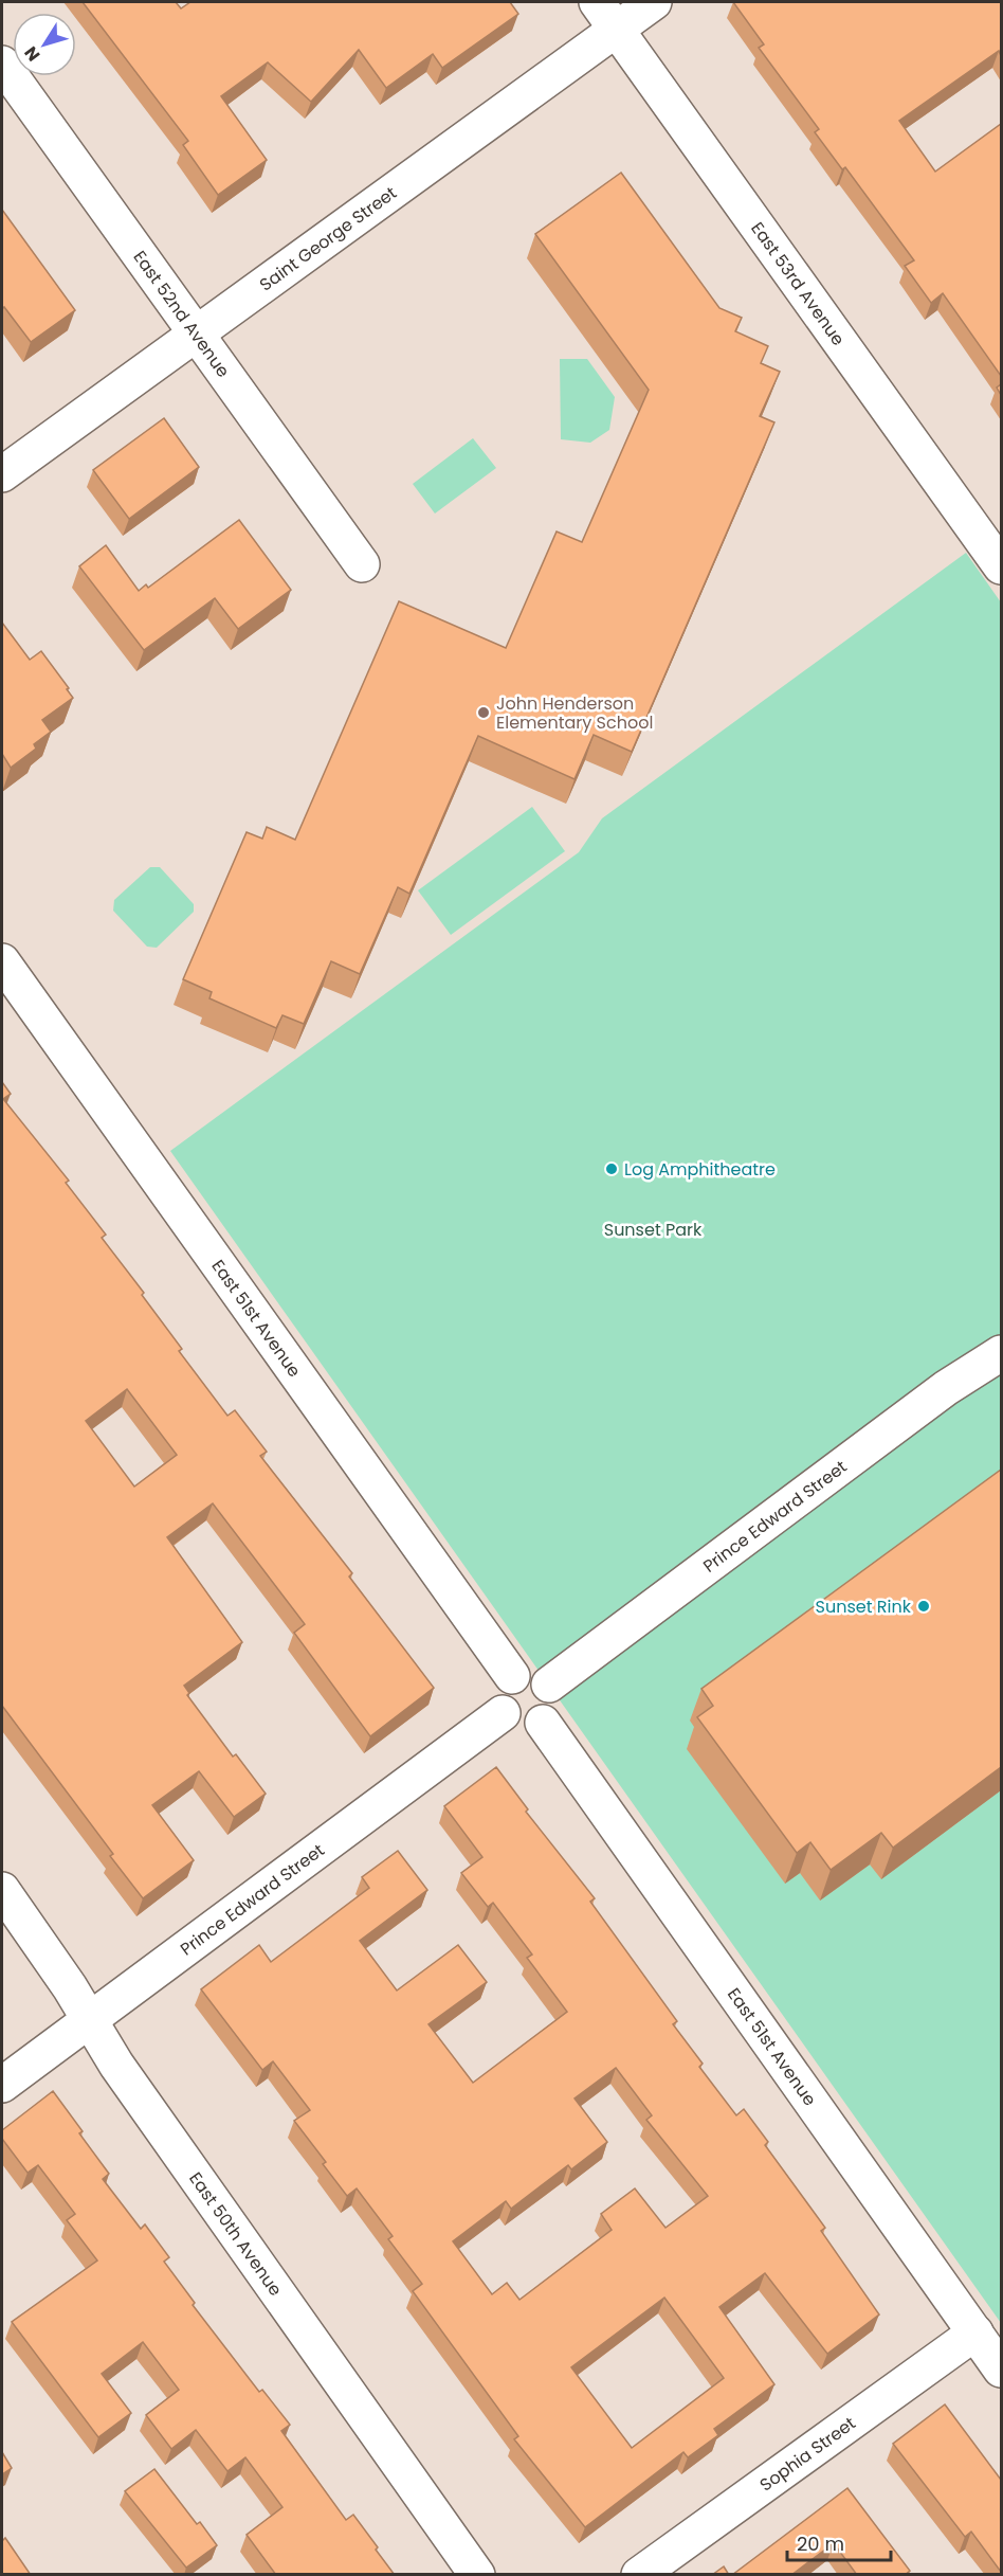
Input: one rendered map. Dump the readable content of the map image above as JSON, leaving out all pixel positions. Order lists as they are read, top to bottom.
{
  "streets": {
    "street": [
      "Saint George Street",
      "East 53rd Avenue",
      "East 52nd Avenue",
      "East 51st Avenue",
      "Prince Edward Street",
      "East 50th Avenue",
      "Sophia Street"
    ]
  },
  "crossings": [
    ["Saint George Street", "East 53rd Avenue"],
    ["Saint George Street", "East 52nd Avenue"],
    ["East 51st Avenue", "Prince Edward Street"],
    ["East 51st Avenue", "Sophia Street"],
    ["Prince Edward Street", "East 50th Avenue"]
  ],
  "parks": ["Sunset Park"],
  "places": ["John Henderson Elementary School", "Log Amphitheatre", "Sunset Rink"],
  "scale_bar": "20 m",
  "north": "bottom left"
}
